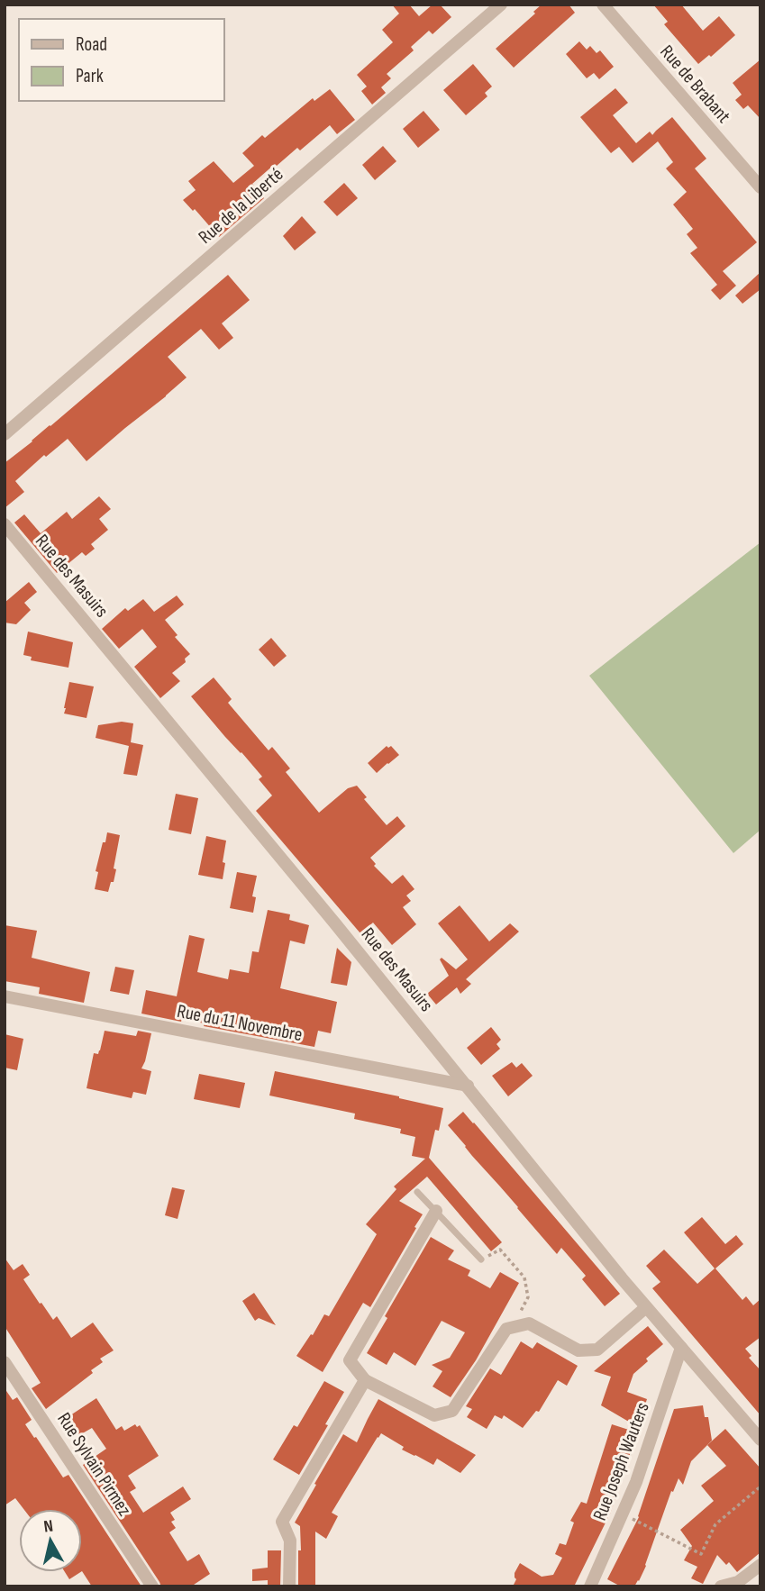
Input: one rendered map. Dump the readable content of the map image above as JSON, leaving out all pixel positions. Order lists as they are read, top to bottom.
{
  "streets": {
    "street": [
      "Rue de Brabant",
      "Rue de la Liberté",
      "Rue des Masuirs",
      "Rue du 11 Novembre",
      "Rue Joseph Wauters",
      "Rue Sylvain Pirmez"
    ]
  },
  "crossings": [
    ["Rue des Masuirs", "Rue du 11 Novembre"],
    ["Rue des Masuirs", "Rue Joseph Wauters"]
  ],
  "legend": ["Road", "Park"],
  "north": "top"
}
